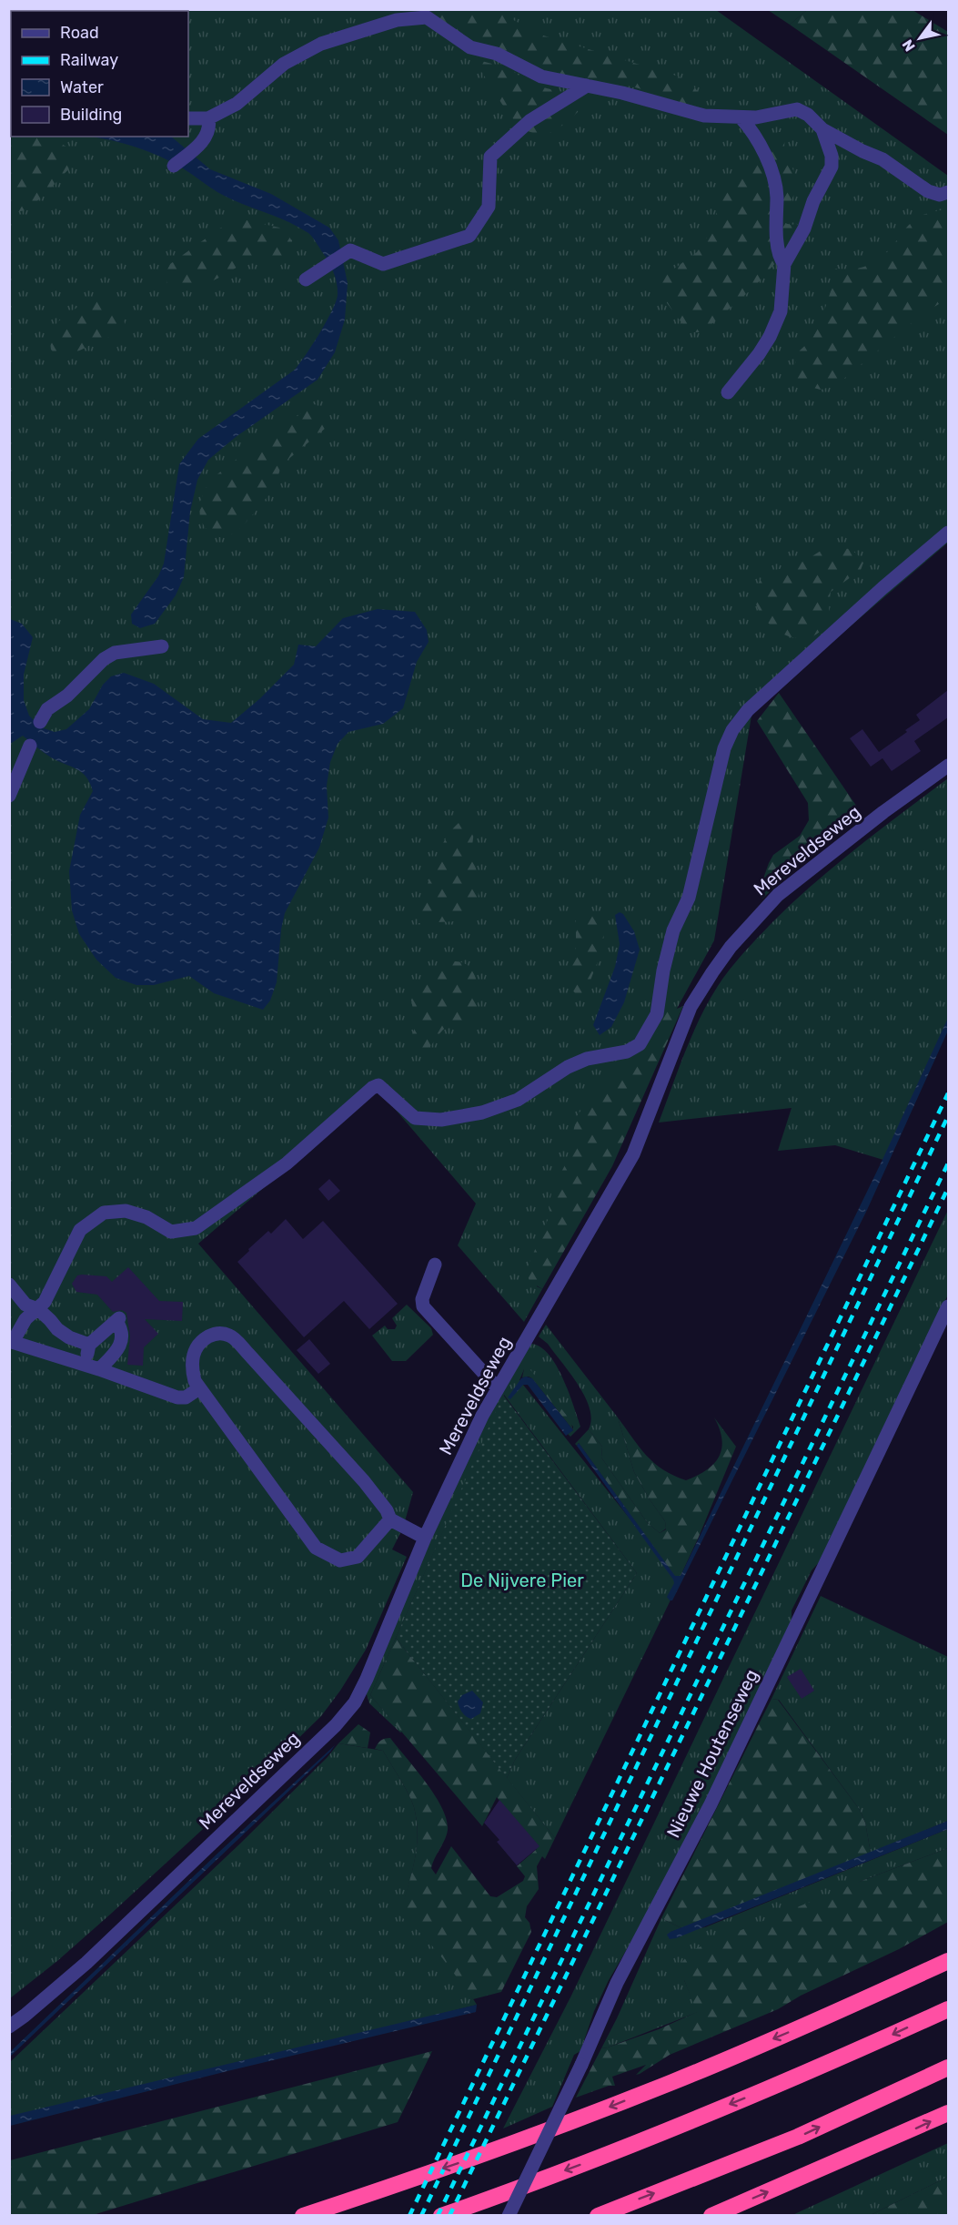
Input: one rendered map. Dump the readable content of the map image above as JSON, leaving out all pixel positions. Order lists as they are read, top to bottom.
{
  "streets": {
    "street": ["Mereveldseweg", "Nieuwe Houtenseweg"]
  },
  "parks": ["De Nijvere Pier"],
  "legend": [
    "Road",
    "Railway",
    "Water",
    "Building"
  ],
  "north": "bottom left"
}
